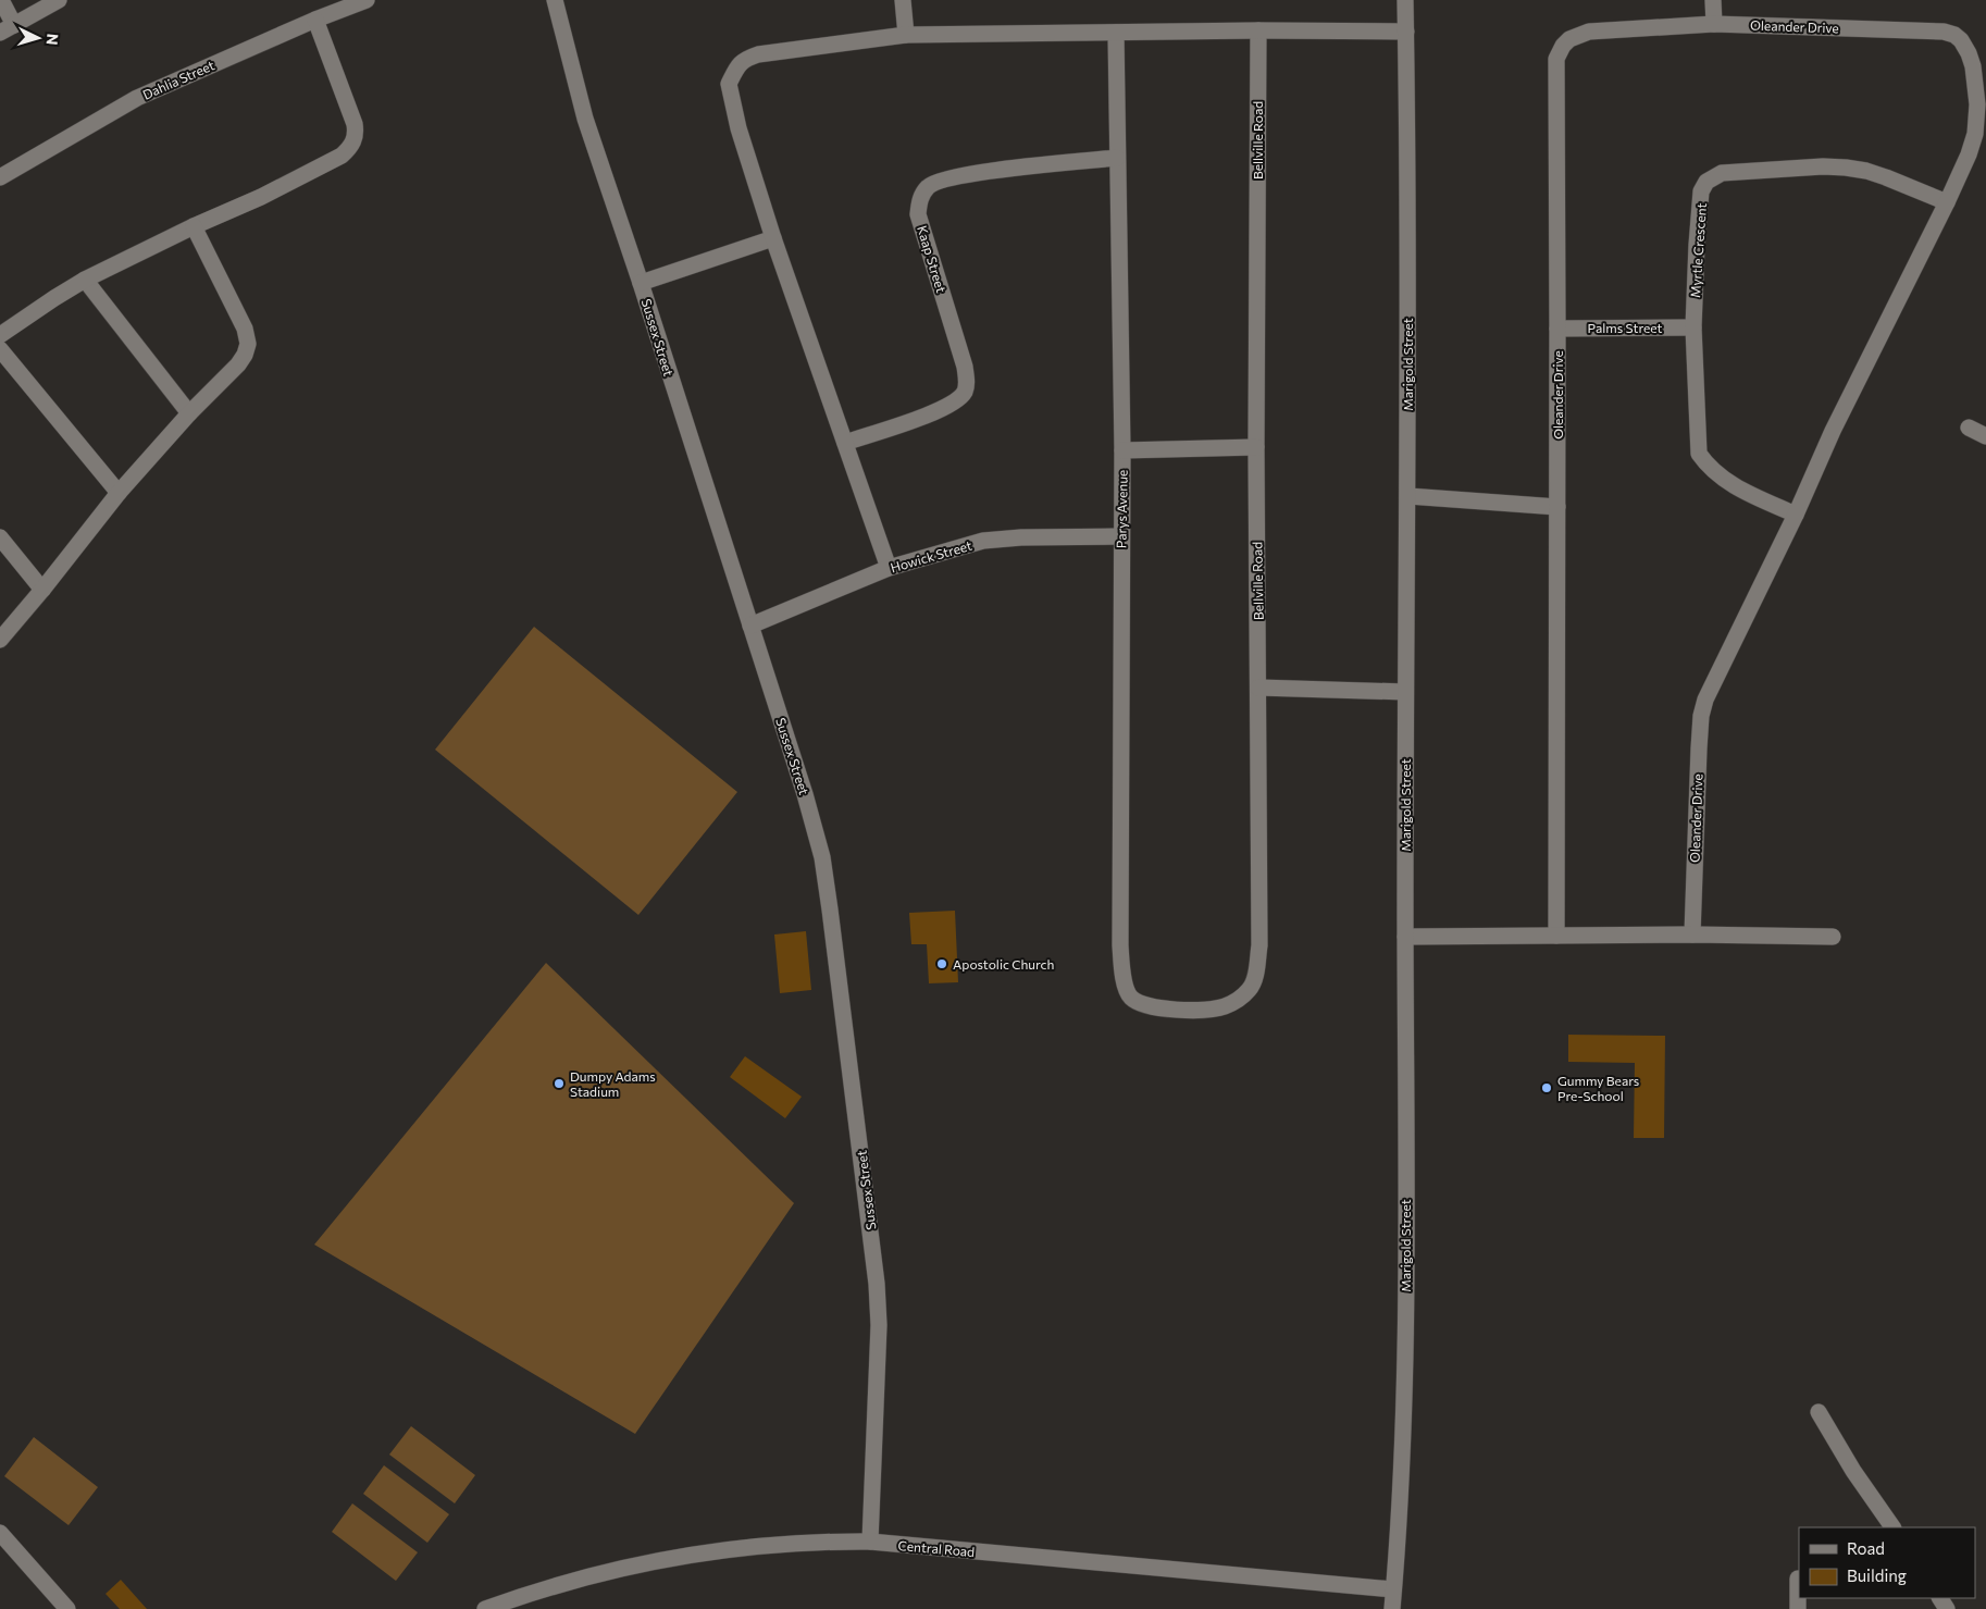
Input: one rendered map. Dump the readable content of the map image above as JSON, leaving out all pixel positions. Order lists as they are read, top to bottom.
{
  "streets": {
    "street": [
      "Oleander Drive",
      "Dahlia Street",
      "Bellville Road",
      "Myrtle Crescent",
      "Kaap Street",
      "Palms Street",
      "Sussex Street",
      "Marigold Street",
      "Parys Avenue",
      "Howick Street",
      "Central Road"
    ]
  },
  "crossings": [
    ["Oleander Drive", "Myrtle Crescent"],
    ["Oleander Drive", "Palms Street"],
    ["Bellville Road", "Parys Avenue"],
    ["Myrtle Crescent", "Palms Street"],
    ["Kaap Street", "Parys Avenue"],
    ["Sussex Street", "Howick Street"],
    ["Sussex Street", "Central Road"],
    ["Marigold Street", "Central Road"],
    ["Parys Avenue", "Howick Street"]
  ],
  "places": ["Apostolic Church", "Dumpy Adams Stadium", "Gummy Bears Pre-School"],
  "legend": ["Road", "Building"],
  "north": "right"
}
